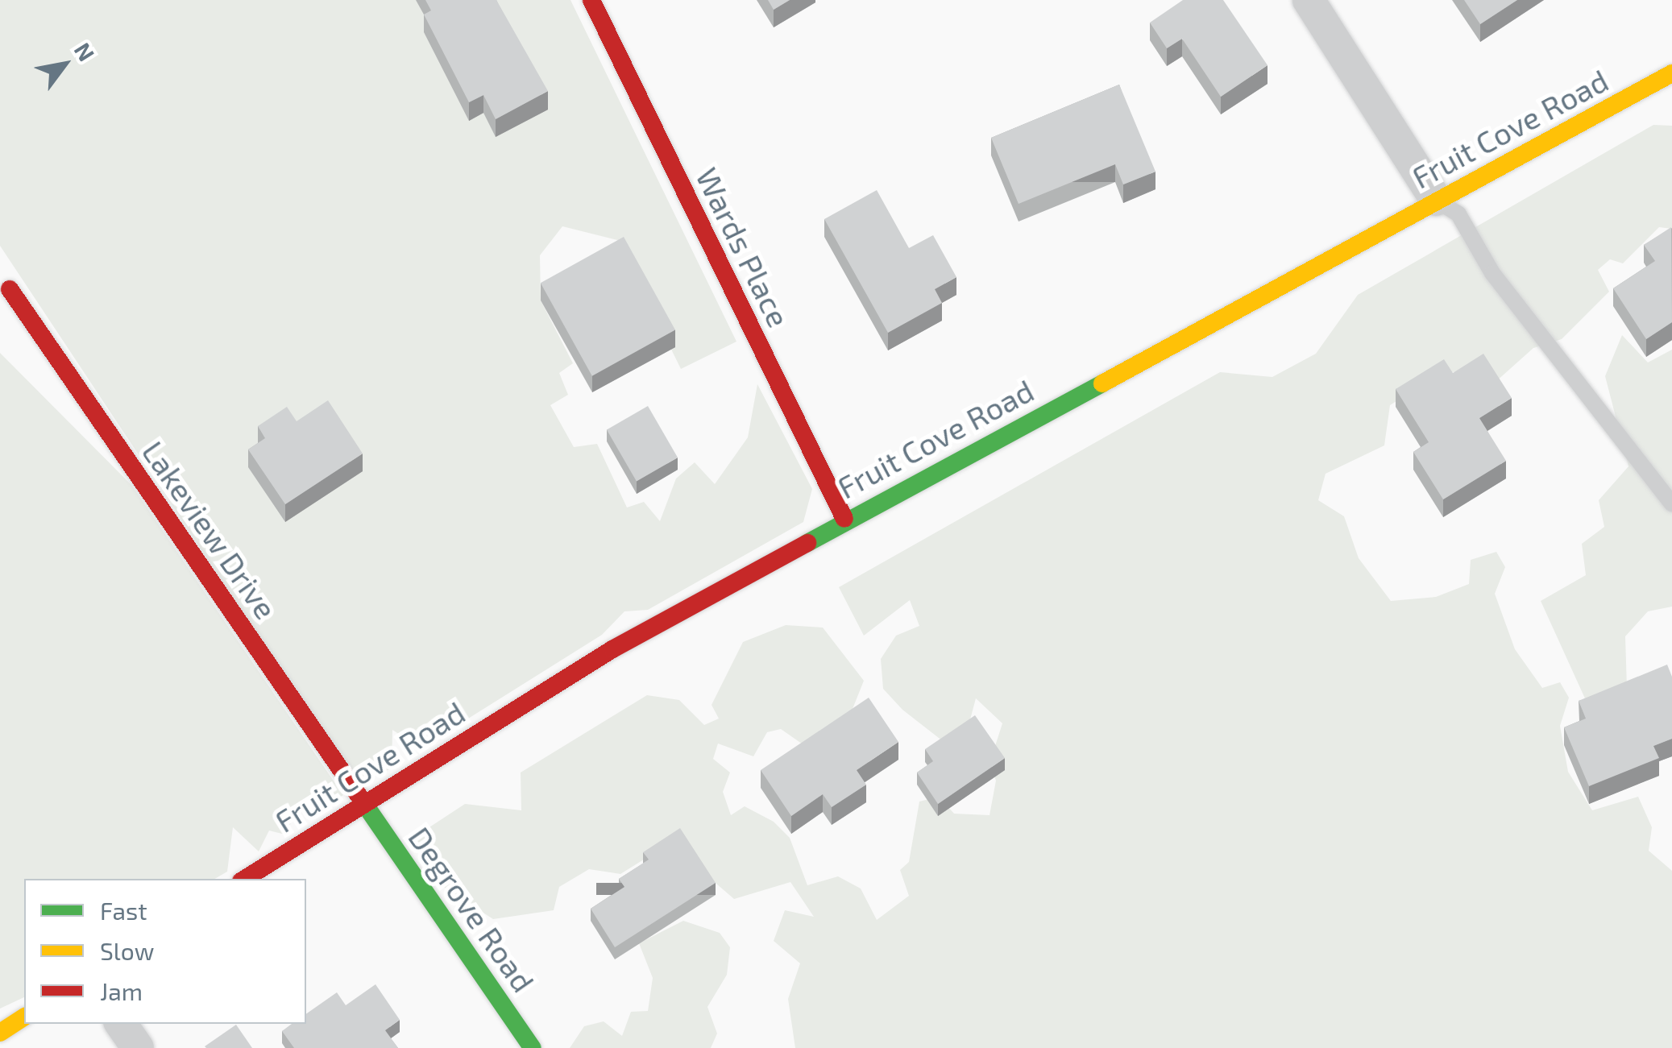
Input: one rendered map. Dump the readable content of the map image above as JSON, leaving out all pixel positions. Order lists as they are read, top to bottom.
{
  "streets": {
    "street": [
      "Fruit Cove Road",
      "Wards Place",
      "Lakeview Drive",
      "Degrove Road"
    ]
  },
  "crossings": [
    ["Fruit Cove Road", "Wards Place"],
    ["Fruit Cove Road", "Lakeview Drive"],
    ["Fruit Cove Road", "Degrove Road"],
    ["Lakeview Drive", "Degrove Road"]
  ],
  "legend": ["Fast", "Slow", "Jam"],
  "north": "top right"
}
